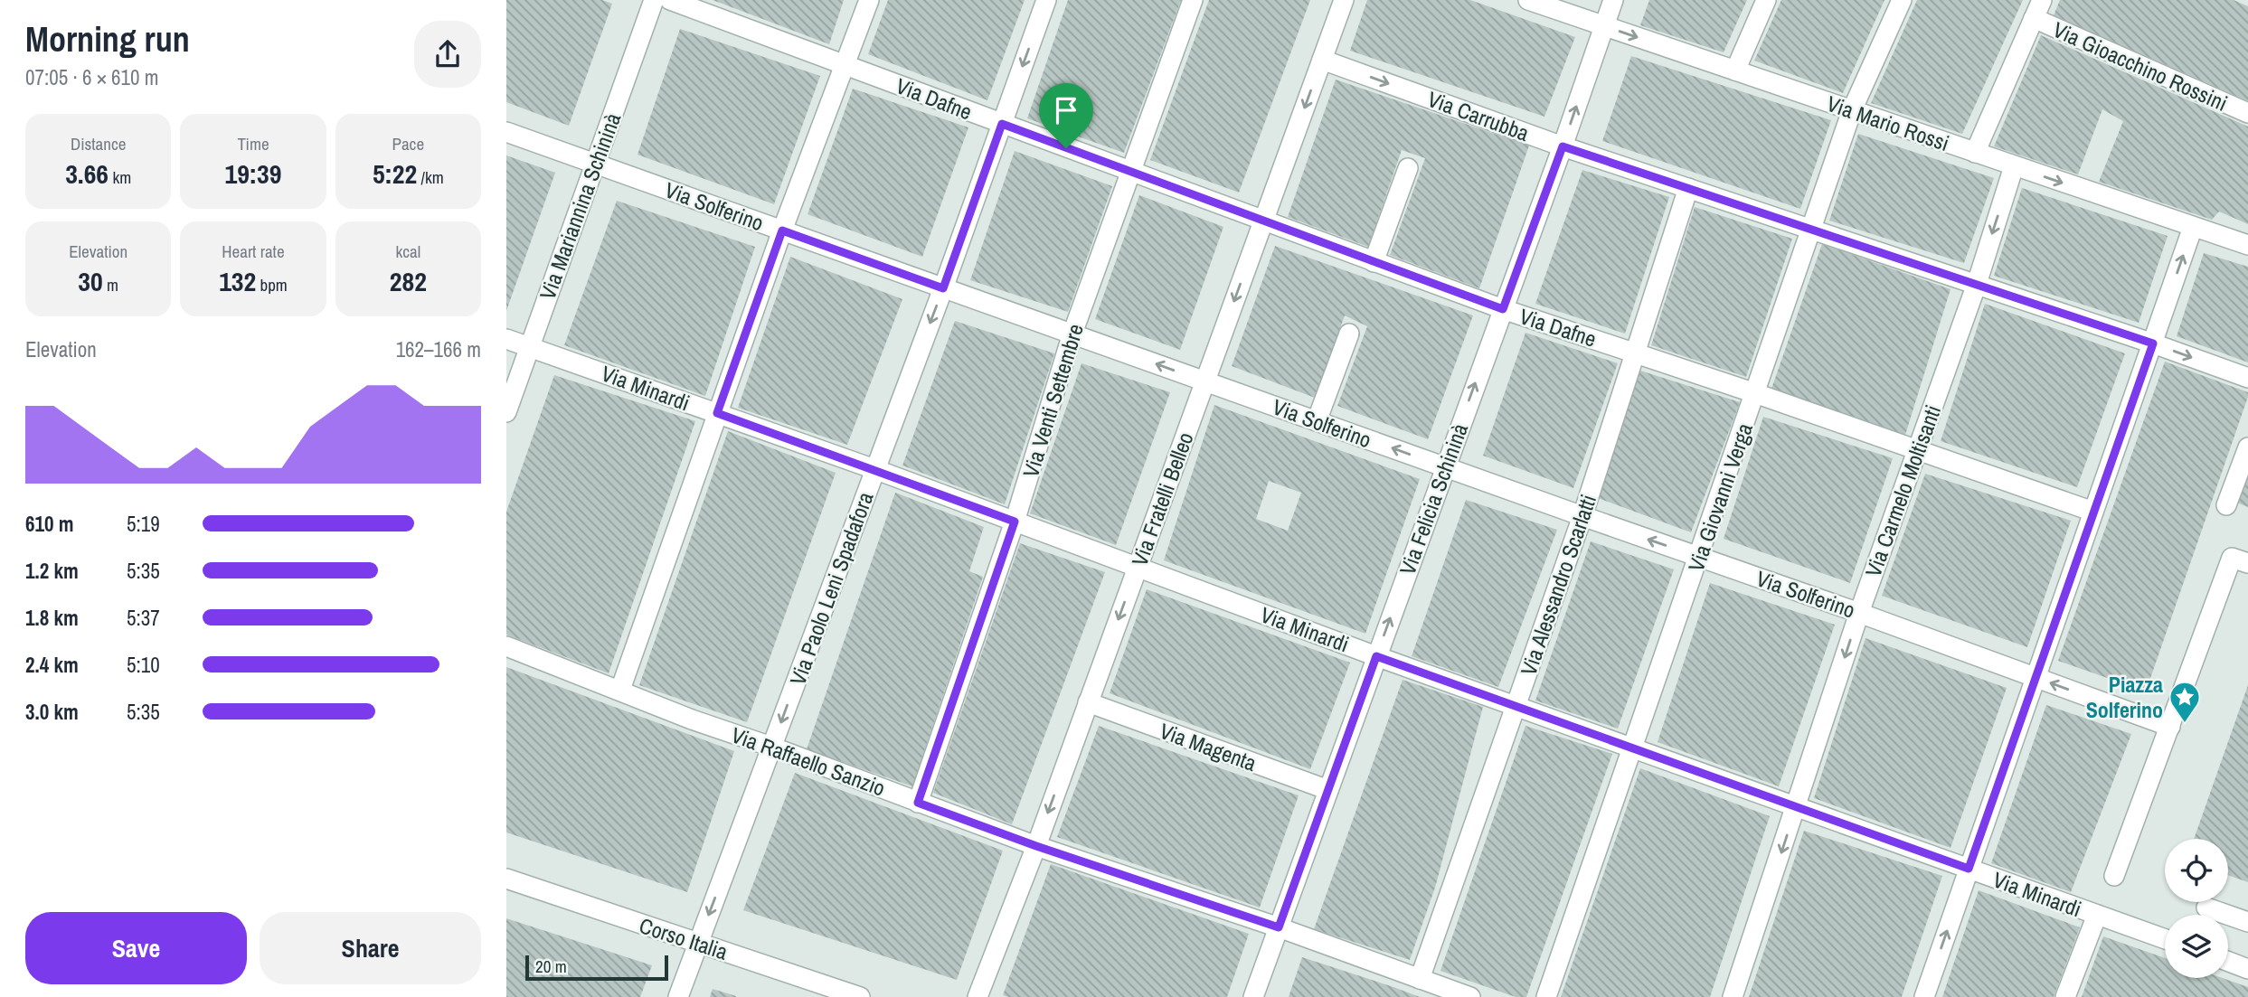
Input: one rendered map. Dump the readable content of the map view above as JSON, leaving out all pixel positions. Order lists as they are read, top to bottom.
{
  "streets": {
    "street": [
      "Via Gioacchino Rossini",
      "Via Dafne",
      "Via Carrubba",
      "Via Mario Rossi",
      "Via Mariannina Schininà",
      "Via Solferino",
      "Via Minardi",
      "Via Venti Settembre",
      "Via Carmelo Moltisanti",
      "Via Giovanni Verga",
      "Via Fratelli Belleo",
      "Via Felicia Schininà",
      "Via Alessandro Scarlatti",
      "Via Paolo Leni Spadafora",
      "Via Magenta",
      "Via Raffaello Sanzio",
      "Corso Italia"
    ]
  },
  "crossings": [
    ["Via Dafne", "Via Venti Settembre"],
    ["Via Dafne", "Via Carmelo Moltisanti"],
    ["Via Dafne", "Via Giovanni Verga"],
    ["Via Dafne", "Via Fratelli Belleo"],
    ["Via Dafne", "Via Felicia Schininà"],
    ["Via Dafne", "Via Alessandro Scarlatti"],
    ["Via Dafne", "Via Paolo Leni Spadafora"],
    ["Via Carrubba", "Via Carmelo Moltisanti"],
    ["Via Carrubba", "Via Giovanni Verga"],
    ["Via Carrubba", "Via Fratelli Belleo"],
    ["Via Carrubba", "Via Felicia Schininà"],
    ["Via Carrubba", "Via Alessandro Scarlatti"],
    ["Via Mario Rossi", "Via Carmelo Moltisanti"],
    ["Via Mario Rossi", "Via Giovanni Verga"],
    ["Via Mario Rossi", "Via Felicia Schininà"],
    ["Via Mariannina Schininà", "Via Solferino"],
    ["Via Mariannina Schininà", "Via Minardi"],
    ["Via Solferino", "Via Venti Settembre"],
    ["Via Solferino", "Via Carmelo Moltisanti"],
    ["Via Solferino", "Via Giovanni Verga"],
    ["Via Solferino", "Via Fratelli Belleo"],
    ["Via Solferino", "Via Felicia Schininà"],
    ["Via Solferino", "Via Alessandro Scarlatti"],
    ["Via Solferino", "Via Paolo Leni Spadafora"],
    ["Via Minardi", "Via Venti Settembre"],
    ["Via Minardi", "Via Carmelo Moltisanti"],
    ["Via Minardi", "Via Giovanni Verga"],
    ["Via Minardi", "Via Fratelli Belleo"],
    ["Via Minardi", "Via Felicia Schininà"],
    ["Via Minardi", "Via Alessandro Scarlatti"],
    ["Via Minardi", "Via Paolo Leni Spadafora"],
    ["Via Venti Settembre", "Via Raffaello Sanzio"],
    ["Via Fratelli Belleo", "Via Magenta"],
    ["Via Fratelli Belleo", "Via Raffaello Sanzio"],
    ["Via Felicia Schininà", "Via Magenta"],
    ["Via Felicia Schininà", "Via Raffaello Sanzio"],
    ["Via Alessandro Scarlatti", "Via Raffaello Sanzio"],
    ["Via Paolo Leni Spadafora", "Via Raffaello Sanzio"],
    ["Via Paolo Leni Spadafora", "Corso Italia"]
  ],
  "one_way": [
    "Via Carrubba",
    "Via Mario Rossi",
    "Via Carmelo Moltisanti",
    "Via Felicia Schininà"
  ],
  "places": {
    "place": ["Piazza Solferino"]
  },
  "scale_bar": "20 m",
  "page": {
    "heading": ["Morning run", "07:05 · 6 × 610 m"],
    "stats": [
      ["Distance", "3.66 km"],
      ["Time", "19:39"],
      ["Pace", "5:22 /km"],
      ["Elevation", "30 m"],
      ["Heart rate", "132 bpm"],
      ["kcal", "282"]
    ],
    "chart": ["Elevation", "162–166 m"],
    "list": [
      {
        "name": "610 m",
        "note": "5:19"
      },
      {
        "name": "1.2 km",
        "note": "5:35"
      },
      {
        "name": "1.8 km",
        "note": "5:37"
      },
      {
        "name": "2.4 km",
        "note": "5:10"
      },
      {
        "name": "3.0 km",
        "note": "5:35"
      }
    ],
    "buttons": ["Save", "Share"],
    "scale": "20 m"
  }
}
